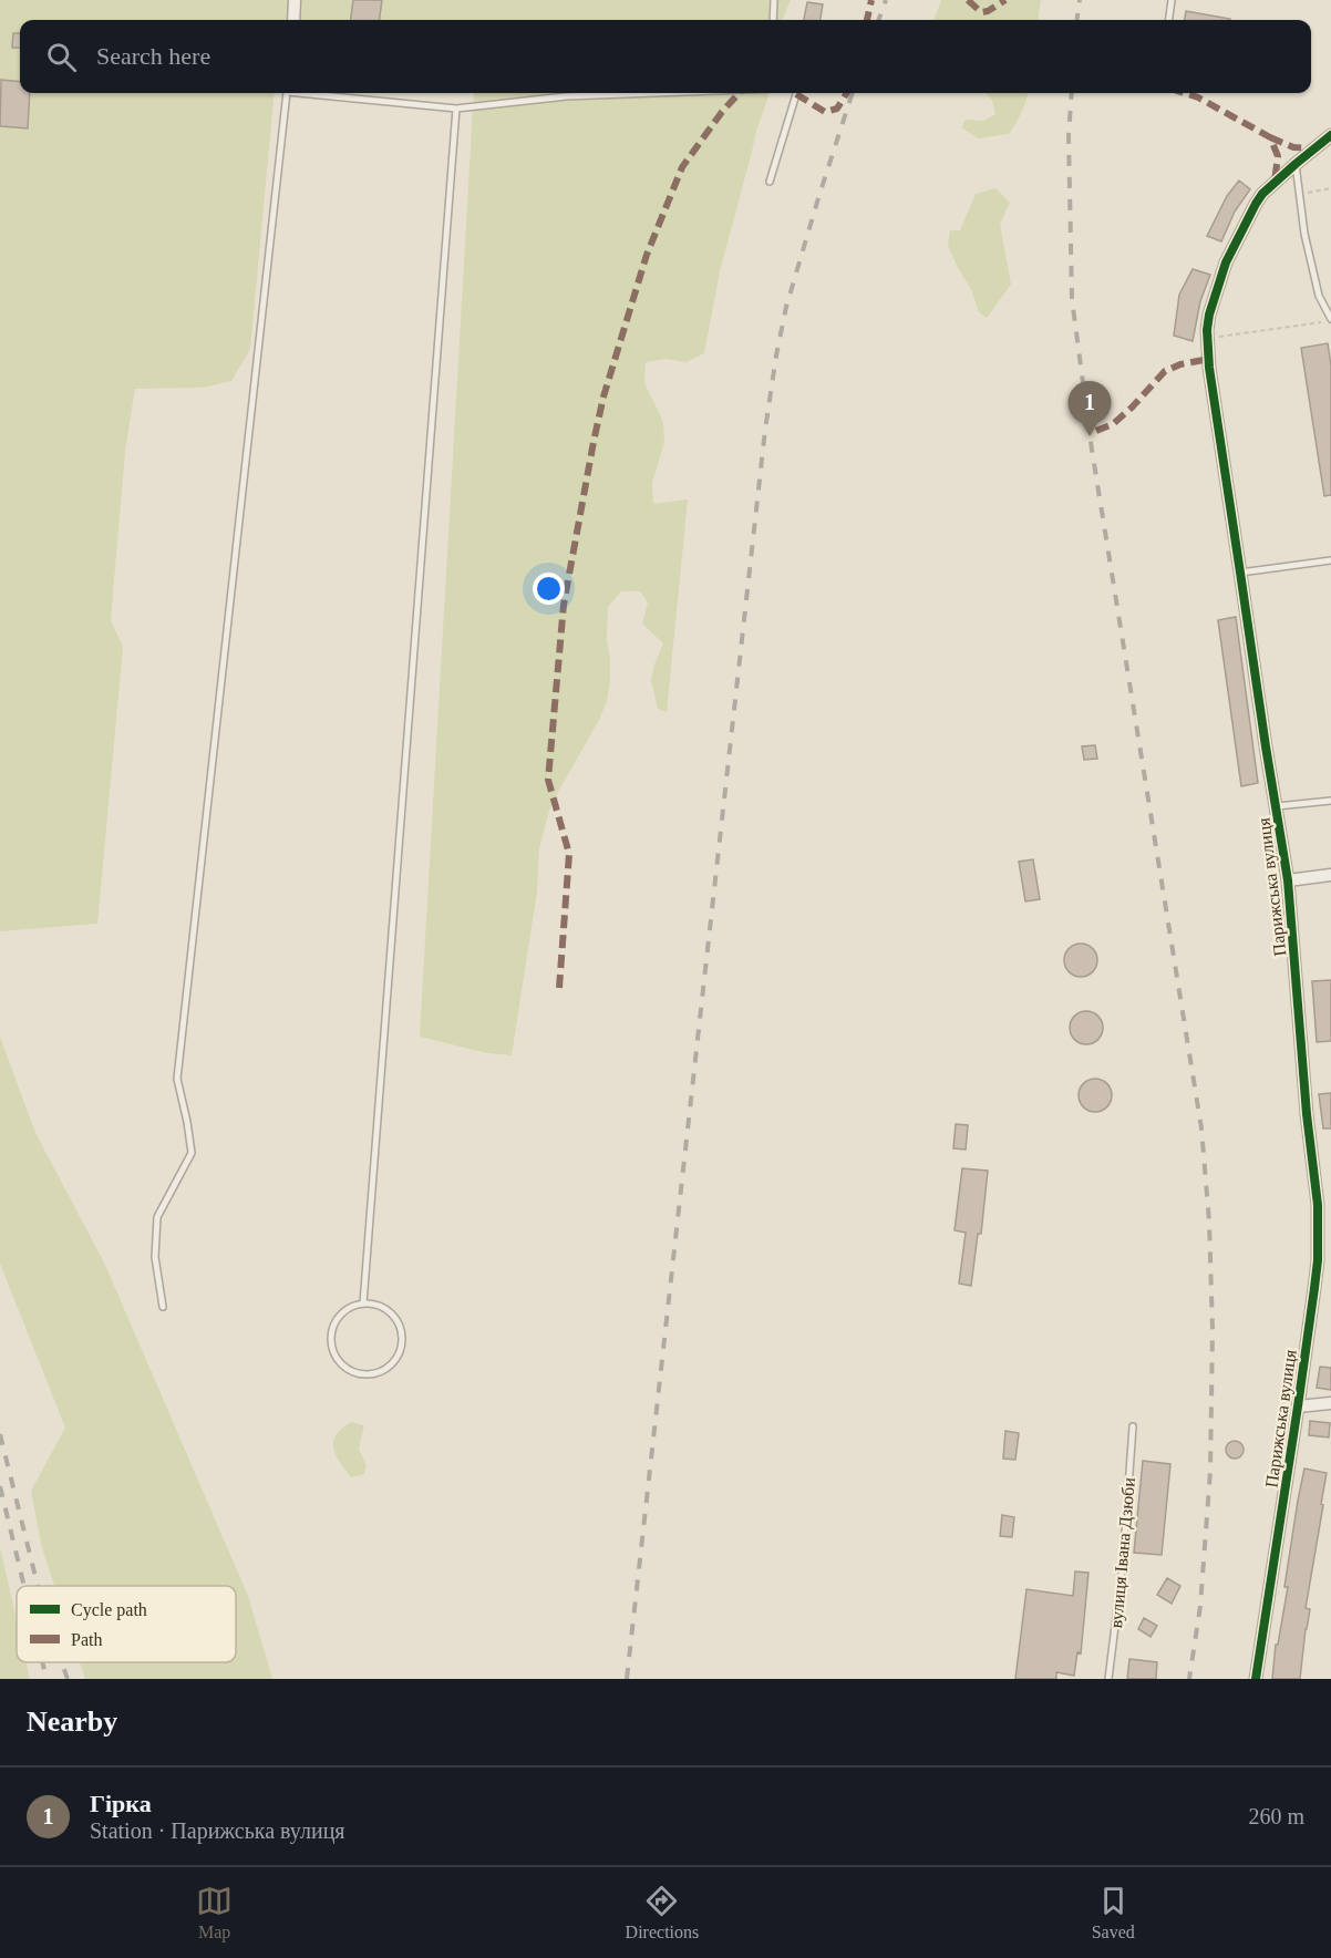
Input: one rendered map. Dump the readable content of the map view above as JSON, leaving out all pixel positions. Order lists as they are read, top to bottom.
{
  "streets": {
    "street": ["Парижська вулиця"],
    "lane": ["вулиця Івана Дзюби"]
  },
  "legend": ["Cycle path", "Path"],
  "page": {
    "search": "Search here",
    "pins": "1",
    "heading": "Nearby",
    "list": [
      {
        "mark": "1",
        "name": "Гірка",
        "note": "Station · Парижська вулиця",
        "value": "260 m"
      }
    ],
    "nav": ["Map", "Directions", "Saved"]
  }
}
